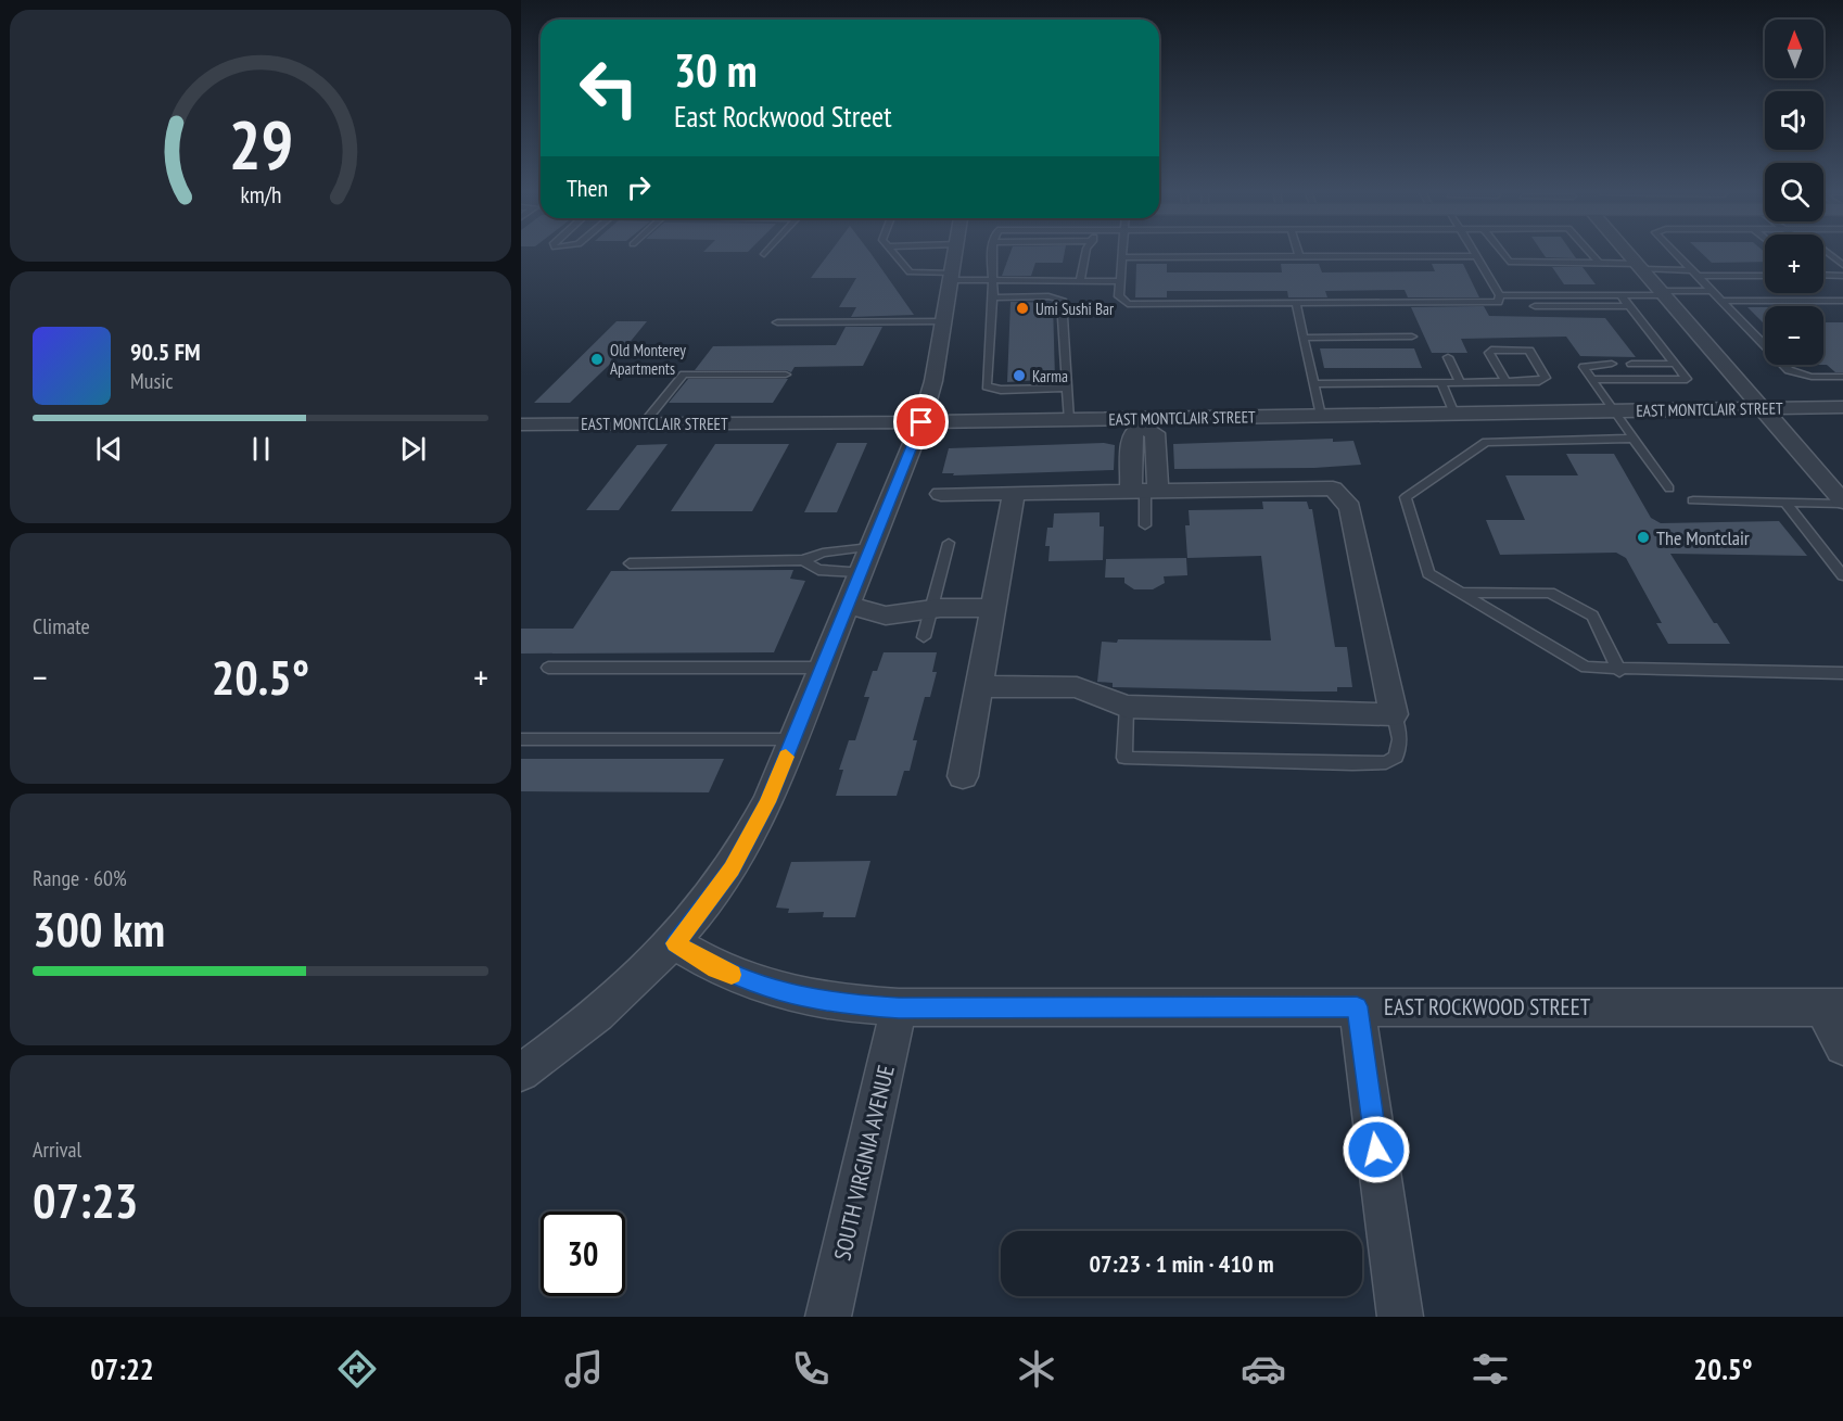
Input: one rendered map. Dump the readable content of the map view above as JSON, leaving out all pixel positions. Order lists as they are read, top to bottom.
{
  "streets": {
    "street": ["EAST MONTCLAIR STREET", "EAST ROCKWOOD STREET", "SOUTH VIRGINIA AVENUE"]
  },
  "crossings": [
    ["EAST ROCKWOOD STREET", "SOUTH VIRGINIA AVENUE"]
  ],
  "places": [
    "Umi Sushi Bar",
    "Old Monterey Apartments",
    "Karma",
    "The Montclair"
  ],
  "north": "top",
  "page": {
    "map_buttons": ["+", "−"],
    "turn": ["30 m", "East Rockwood Street"],
    "then": "Then",
    "song": ["90.5 FM", "Music"],
    "tile": [
      "Climate",
      ["Range · 60%", "300 km"],
      ["Arrival", "07:23"]
    ],
    "heat": ["−", "20.5°", "+"],
    "limit": "30",
    "trip": "07:23 · 1 min · 410 m",
    "tabs": ["07:22", "20.5°"],
    "gauge": ["29", "km/h"]
  }
}
